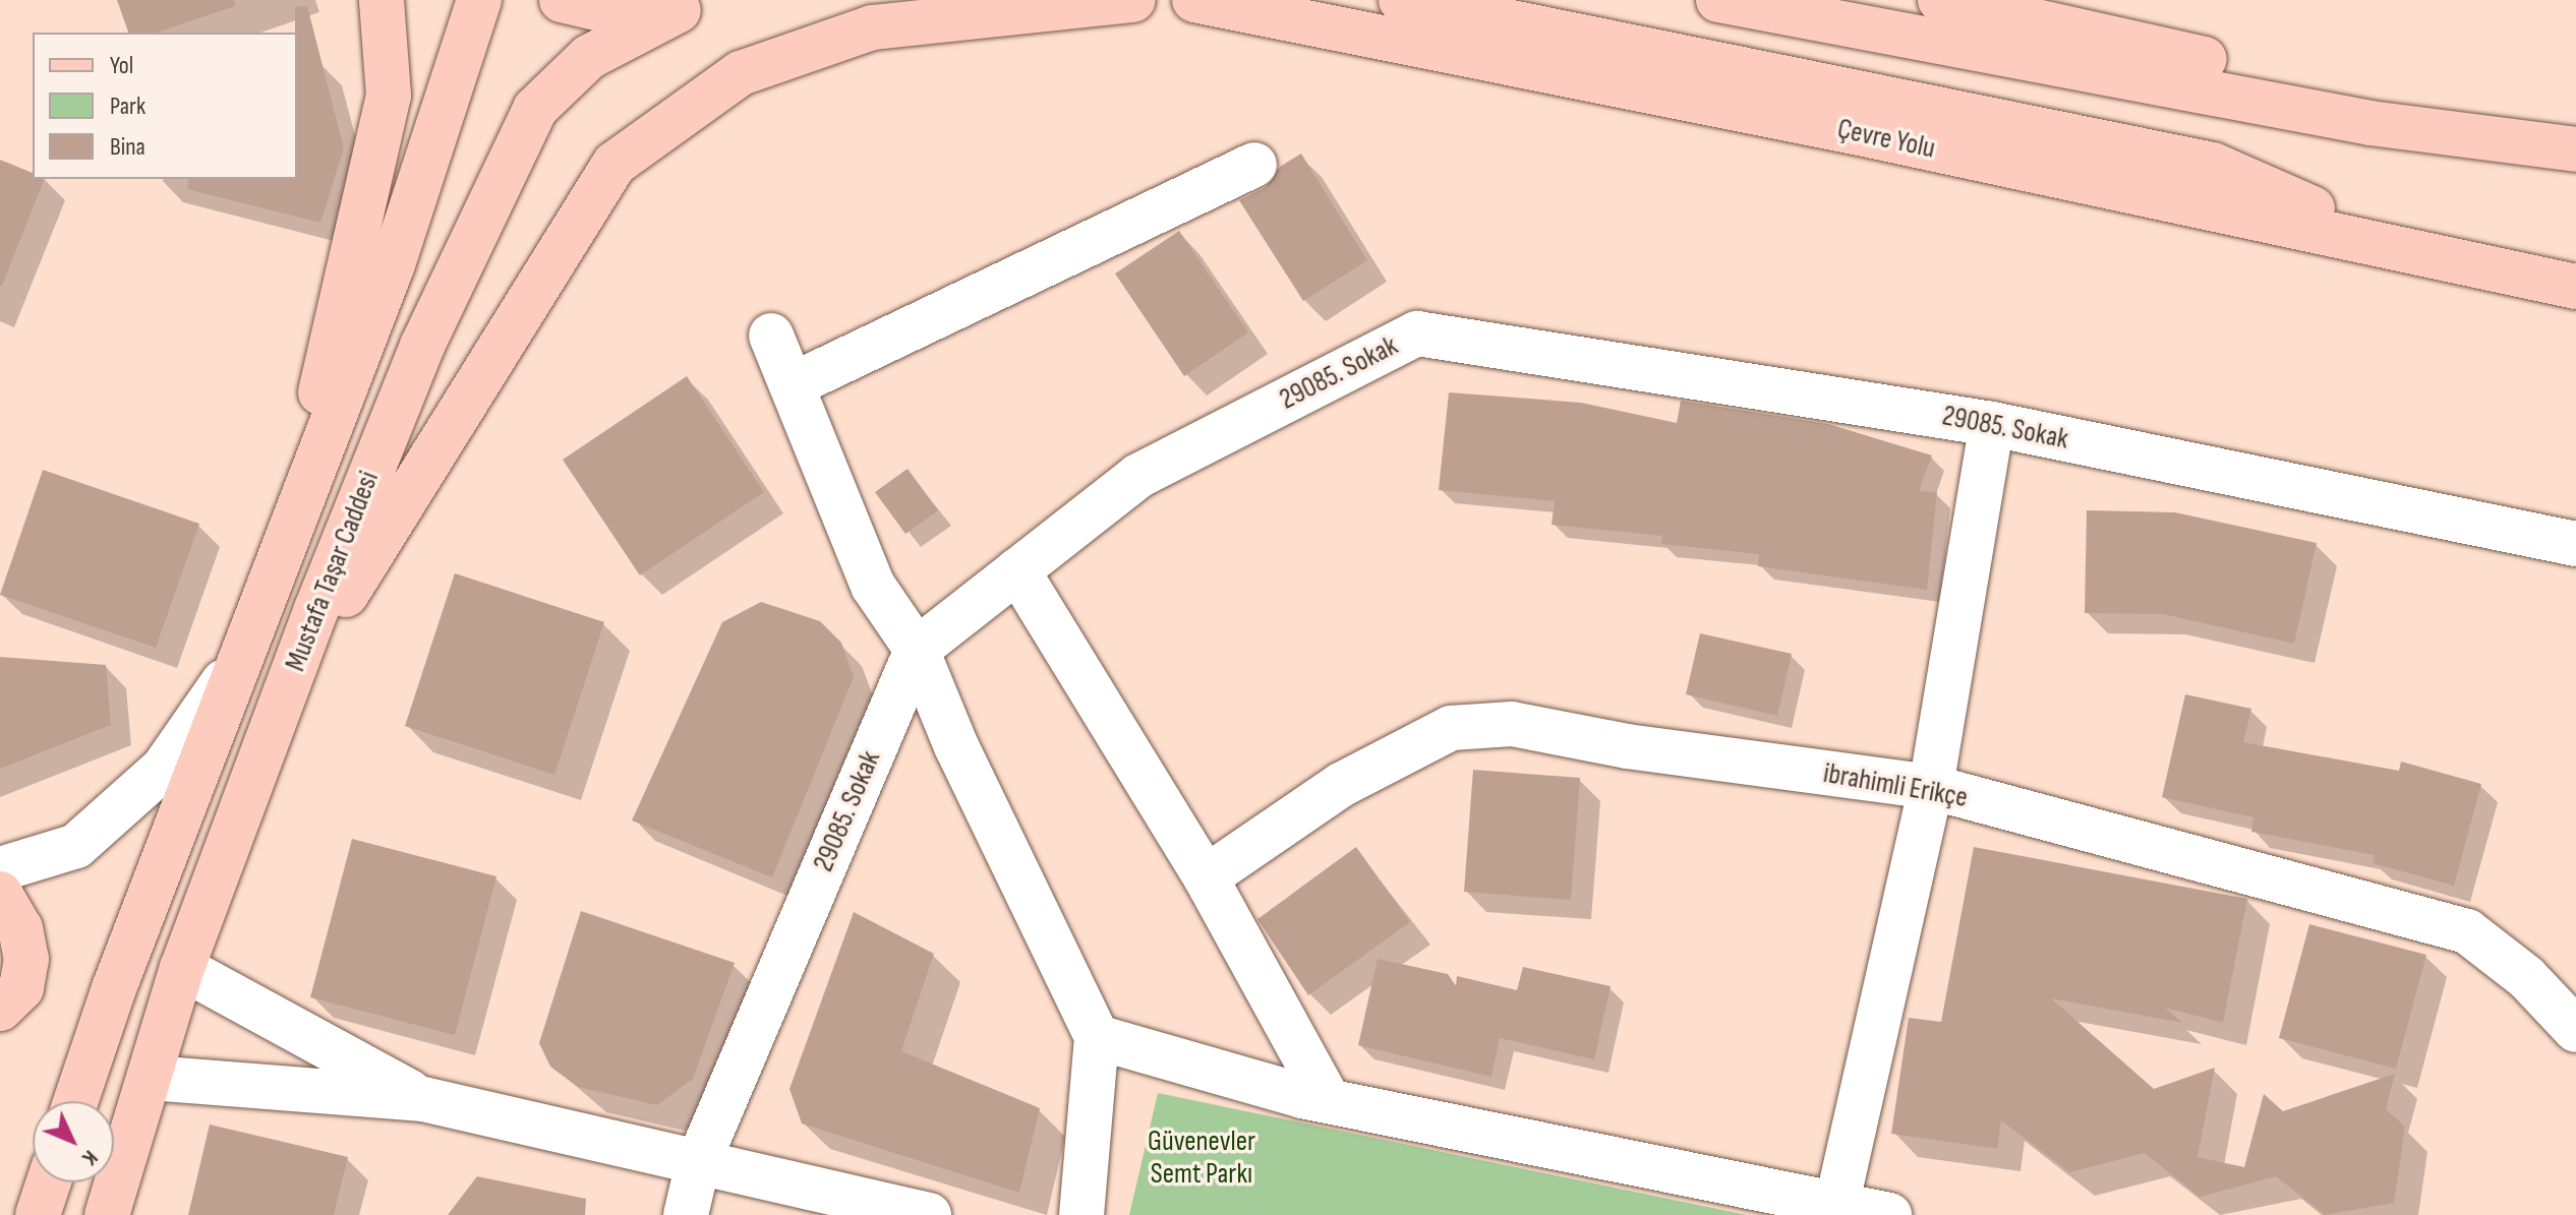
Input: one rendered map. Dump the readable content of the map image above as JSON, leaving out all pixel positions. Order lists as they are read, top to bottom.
{
  "streets": {
    "main road": ["Çevre Yolu", "Mustafa Taşar Caddesi"],
    "street": ["29085. Sokak", "ibrahimli Erikçe"]
  },
  "parks": ["Güvenevler Semt Parkı"],
  "legend": ["Yol", "Park", "Bina"],
  "north": "bottom right"
}
